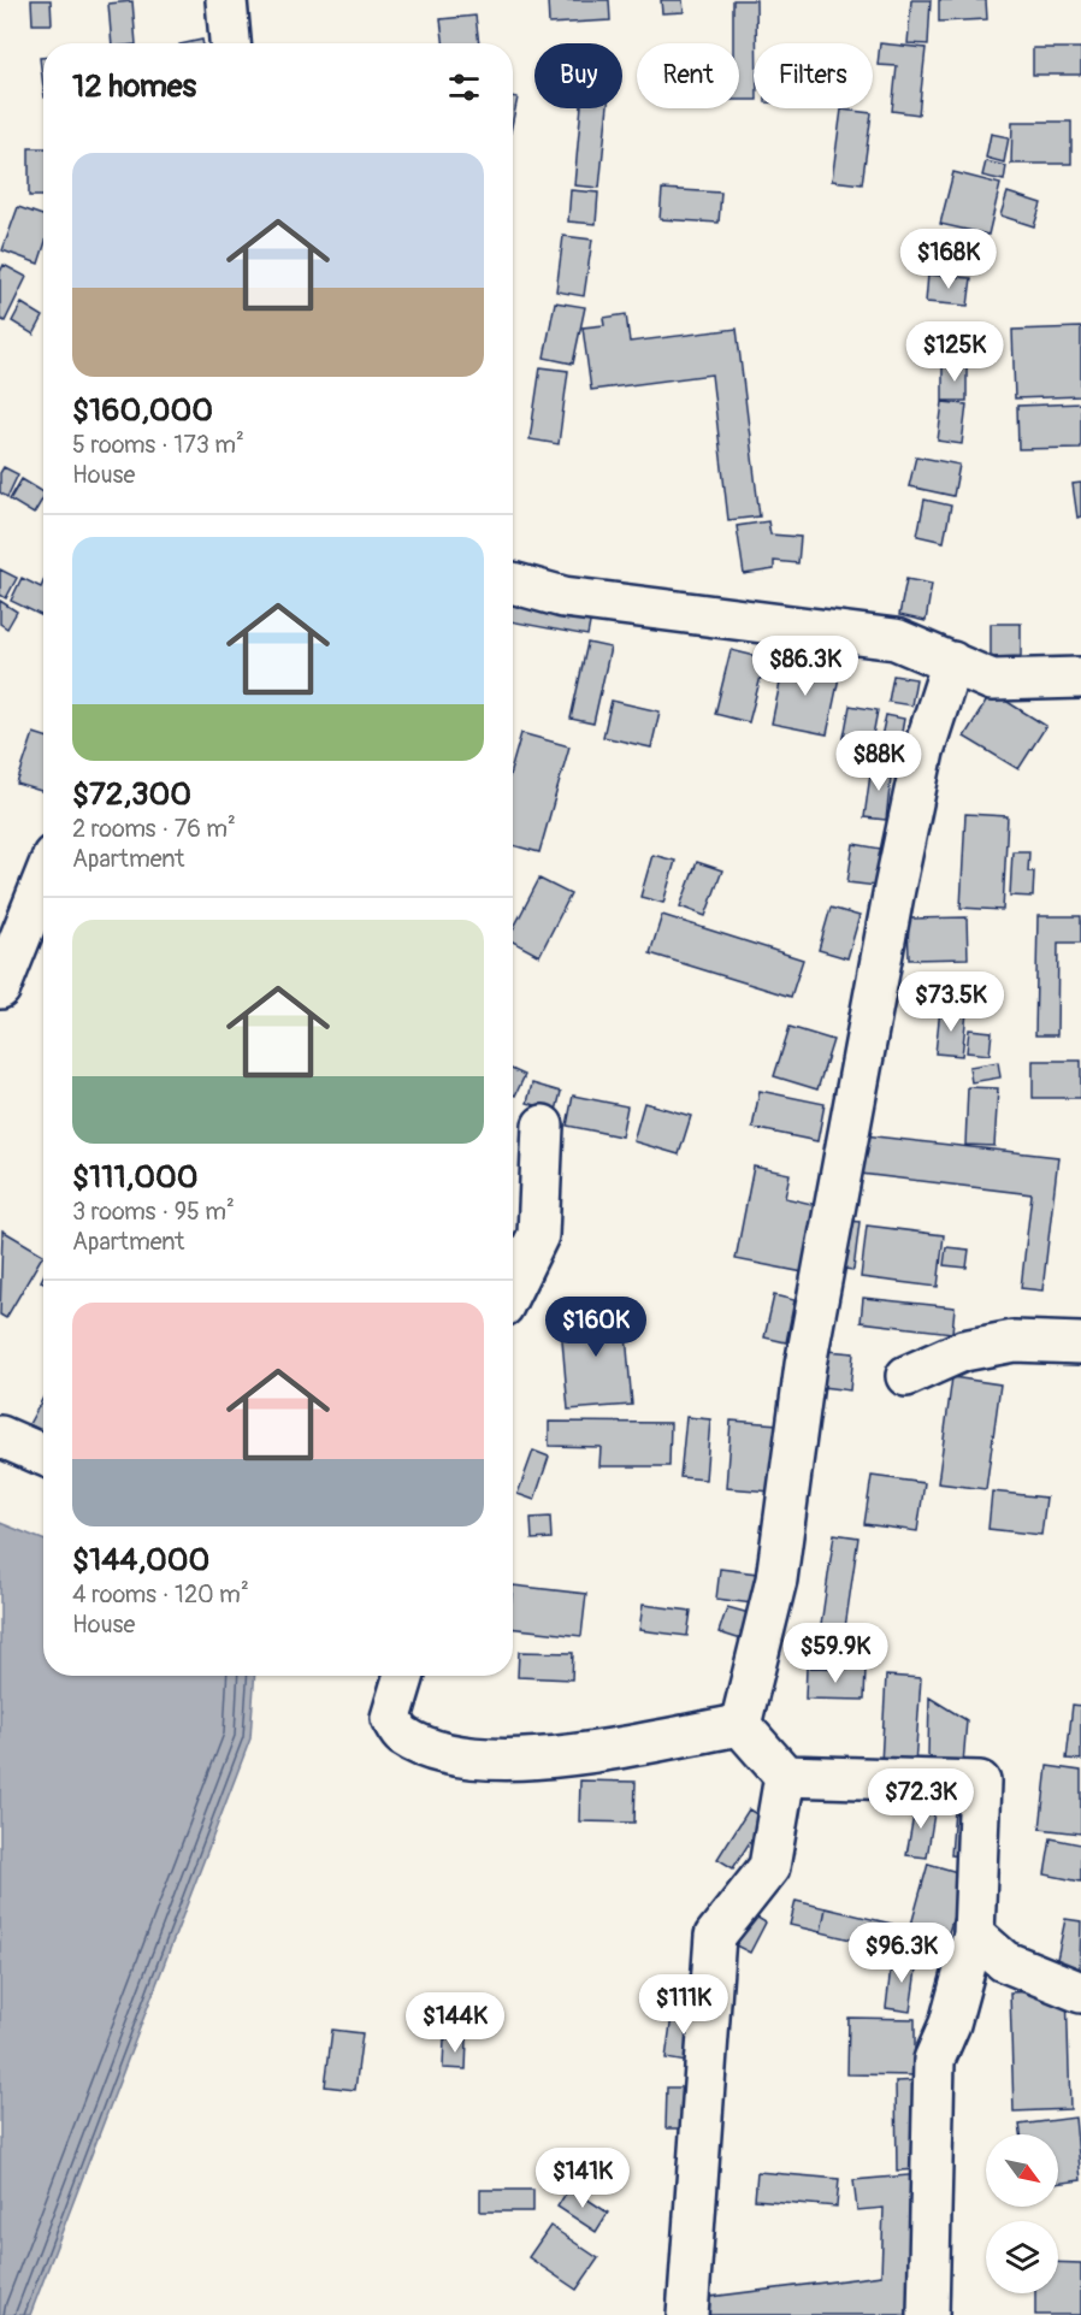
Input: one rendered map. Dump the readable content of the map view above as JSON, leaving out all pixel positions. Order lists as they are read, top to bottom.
{
  "north": "bottom right",
  "page": {
    "chip": ["Buy", "Rent", "Filters"],
    "heading": "12 homes",
    "list": [
      {
        "name": "$160,000",
        "note": "5 rooms · 173 m² · House"
      },
      {
        "name": "$72,300",
        "note": "2 rooms · 76 m² · Apartment"
      },
      {
        "name": "$111,000",
        "note": "3 rooms · 95 m² · Apartment"
      },
      {
        "name": "$144,000",
        "note": "4 rooms · 120 m² · House"
      }
    ],
    "price": [
      "$168K",
      "$125K",
      "$86.3K",
      "$88K",
      "$73.5K",
      "$160K",
      "$59.9K",
      "$72.3K",
      "$96.3K",
      "$111K",
      "$144K",
      "$141K"
    ]
  }
}
